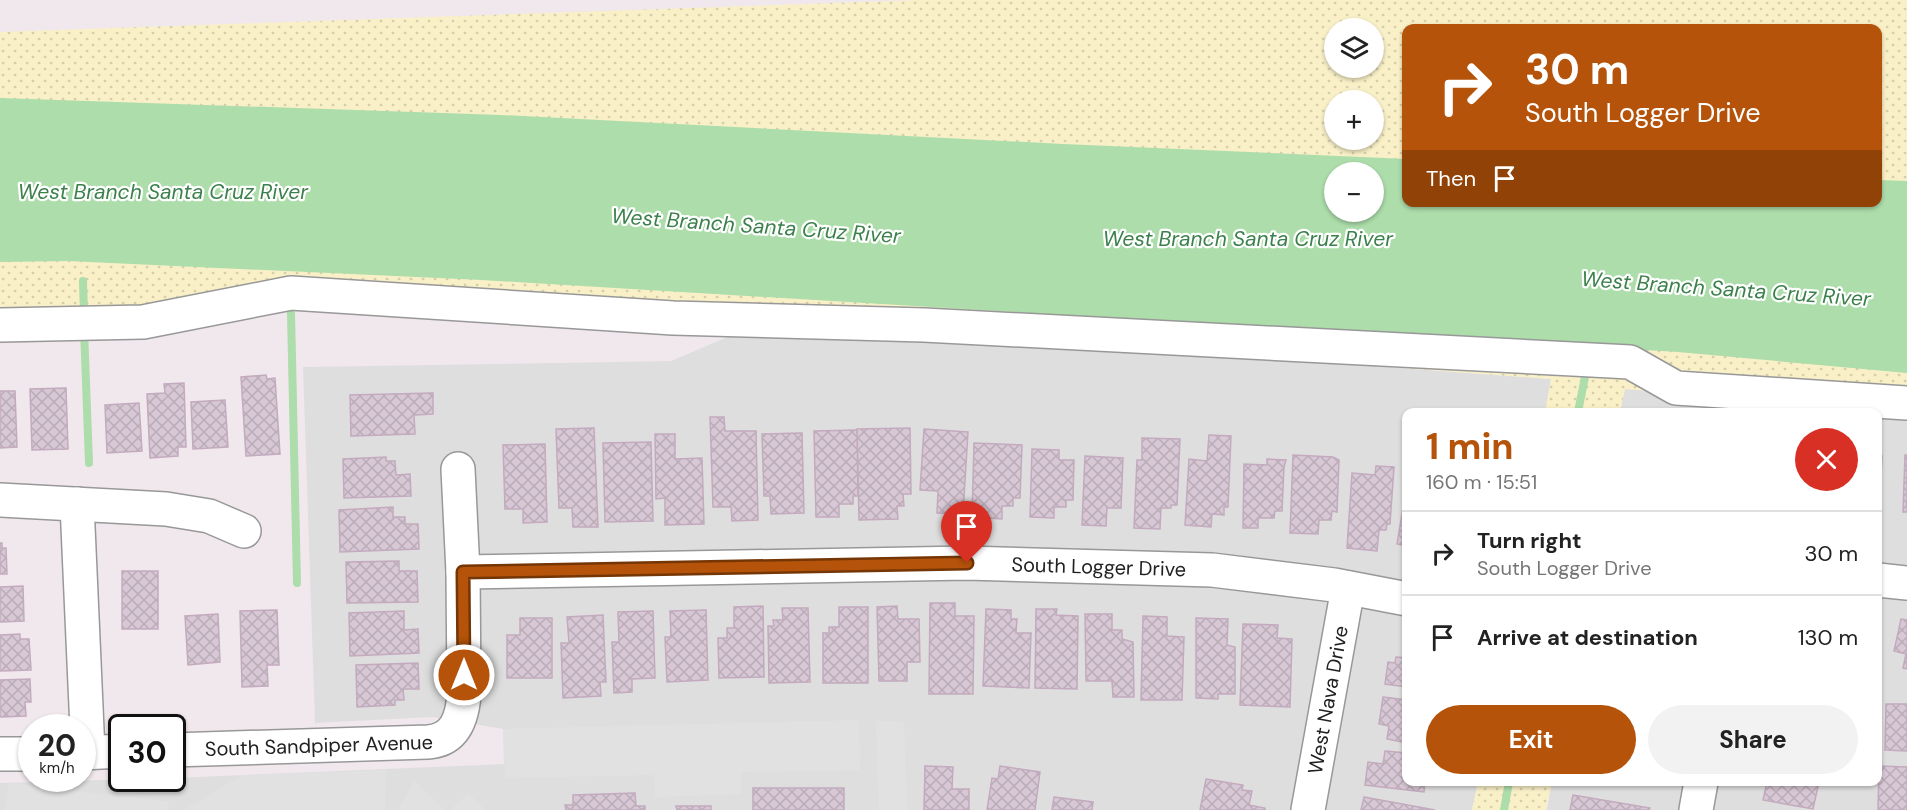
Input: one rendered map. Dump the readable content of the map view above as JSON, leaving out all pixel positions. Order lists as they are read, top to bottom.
{
  "streets": {
    "street": ["South Logger Drive", "West Nava Drive", "South Sandpiper Avenue"]
  },
  "crossings": [
    ["South Logger Drive", "West Nava Drive"],
    ["South Logger Drive", "South Sandpiper Avenue"]
  ],
  "water": ["West Branch Santa Cruz River"],
  "page": {
    "map_buttons": ["+", "−"],
    "turn": ["30 m", "South Logger Drive"],
    "then": "Then",
    "heading": ["1 min", "160 m · 15:51"],
    "list": [
      {
        "name": "Turn right",
        "note": "South Logger Drive",
        "value": "30 m"
      },
      {
        "name": "Arrive at destination",
        "value": "130 m"
      }
    ],
    "buttons": ["Exit", "Share"],
    "speed": "20 km/h",
    "limit": "30"
  }
}
